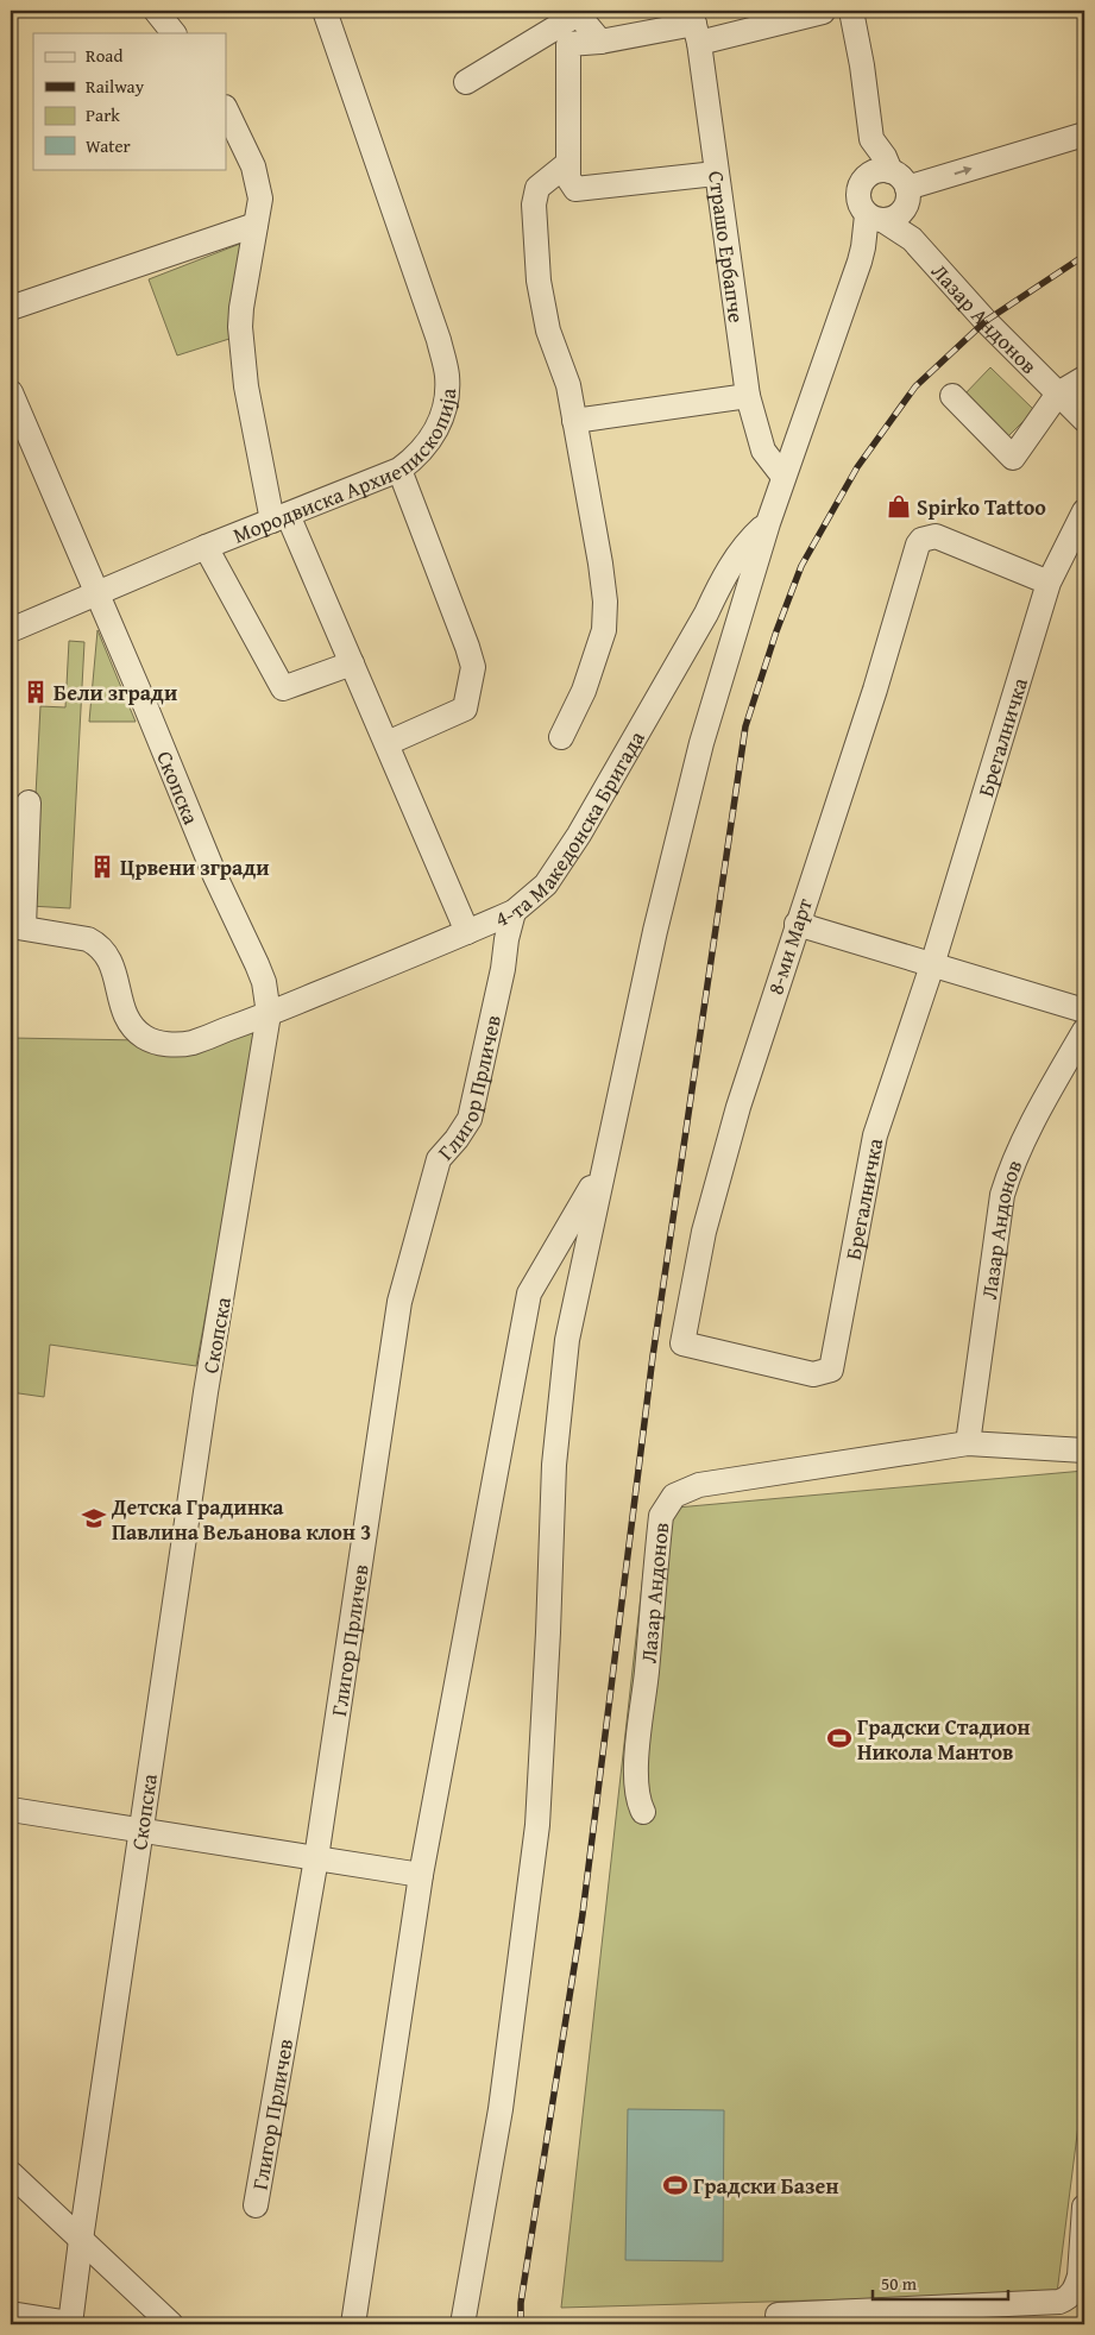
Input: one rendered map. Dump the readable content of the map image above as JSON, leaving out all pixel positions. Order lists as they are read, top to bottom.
{
  "streets": {
    "street": [
      "Страшо Ербапче",
      "Лазар Андонов",
      "Мородвиска Архиепископија",
      "Брегалничка",
      "Скопска",
      "4-та Македонска Бригада",
      "8-ми Март",
      "Глигор Прличев"
    ]
  },
  "crossings": [
    ["Мородвиска Архиепископија", "Скопска"],
    ["Брегалничка", "8-ми Март"],
    ["Скопска", "4-та Македонска Бригада"],
    ["4-та Македонска Бригада", "Глигор Прличев"]
  ],
  "places": {
    "shop": ["Spirko Tattoo"],
    "building": ["Бели згради", "Црвени згради"],
    "school or university": ["Детска Градинка Павлина Вељанова клон 3"],
    "sports": ["Градски Стадион Никола Мантов", "Градски Базен"]
  },
  "legend": [
    "Road",
    "Railway",
    "Park",
    "Water"
  ],
  "scale_bar": "50 m"
}
